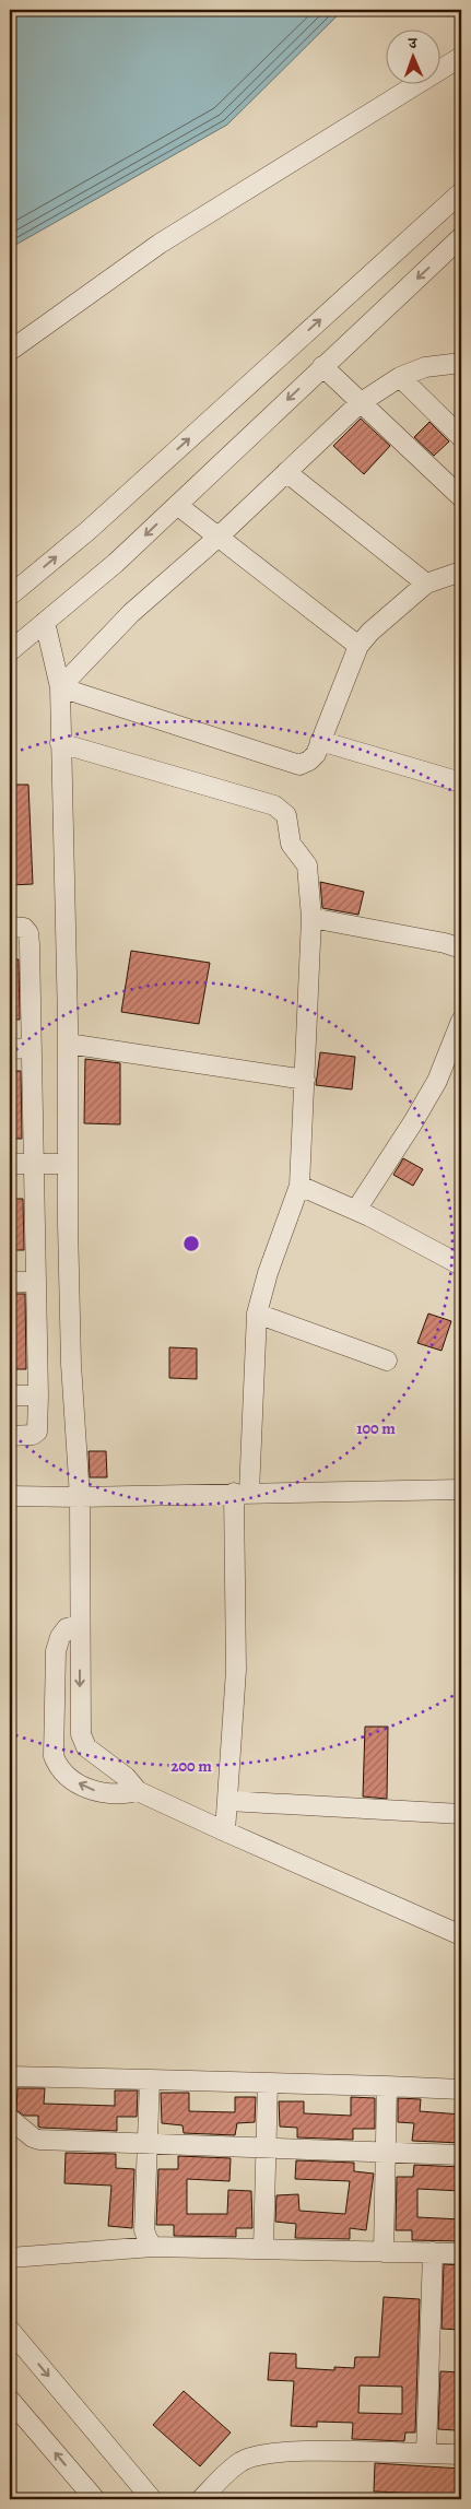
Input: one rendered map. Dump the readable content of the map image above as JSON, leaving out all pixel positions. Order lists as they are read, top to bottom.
{
  "north": "top",
  "rings": ["100 m", "200 m"]
}
